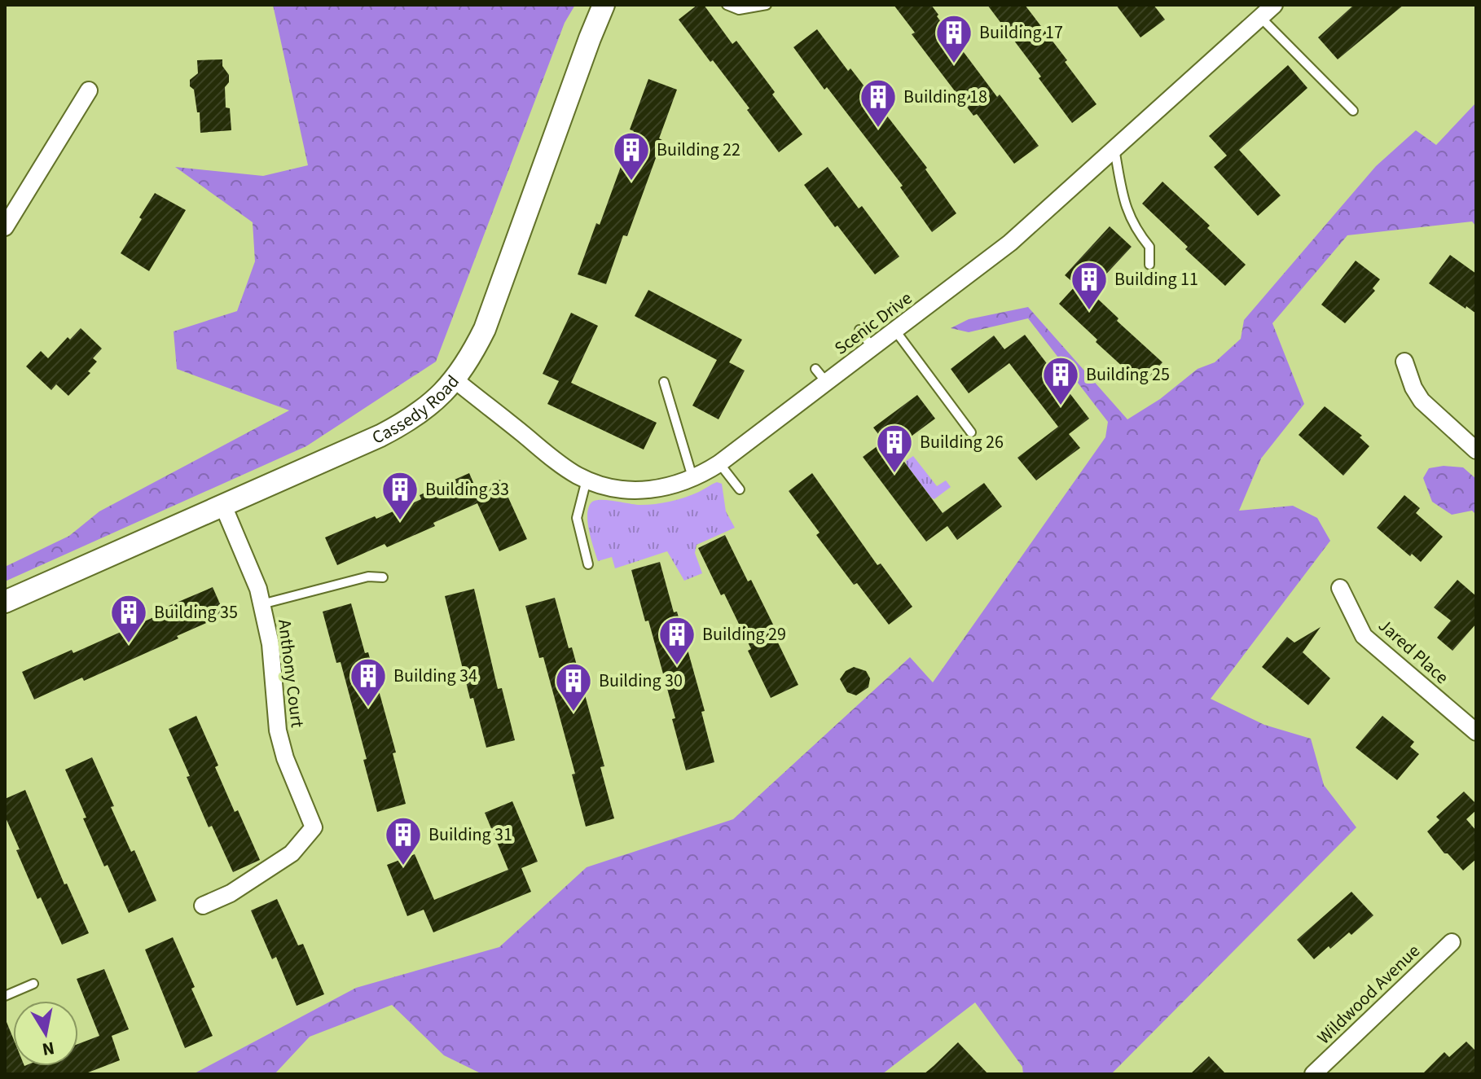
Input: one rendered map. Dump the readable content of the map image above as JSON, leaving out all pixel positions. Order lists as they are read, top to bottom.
{
  "streets": {
    "street": [
      "Scenic Drive",
      "Cassedy Road",
      "Jared Place",
      "Anthony Court",
      "Wildwood Avenue"
    ]
  },
  "crossings": [
    ["Scenic Drive", "Cassedy Road"],
    ["Cassedy Road", "Anthony Court"]
  ],
  "places": {
    "building": [
      "Building 17",
      "Building 18",
      "Building 22",
      "Building 11",
      "Building 25",
      "Building 26",
      "Building 33",
      "Building 35",
      "Building 29",
      "Building 34",
      "Building 30",
      "Building 31"
    ]
  },
  "north": "bottom"
}
